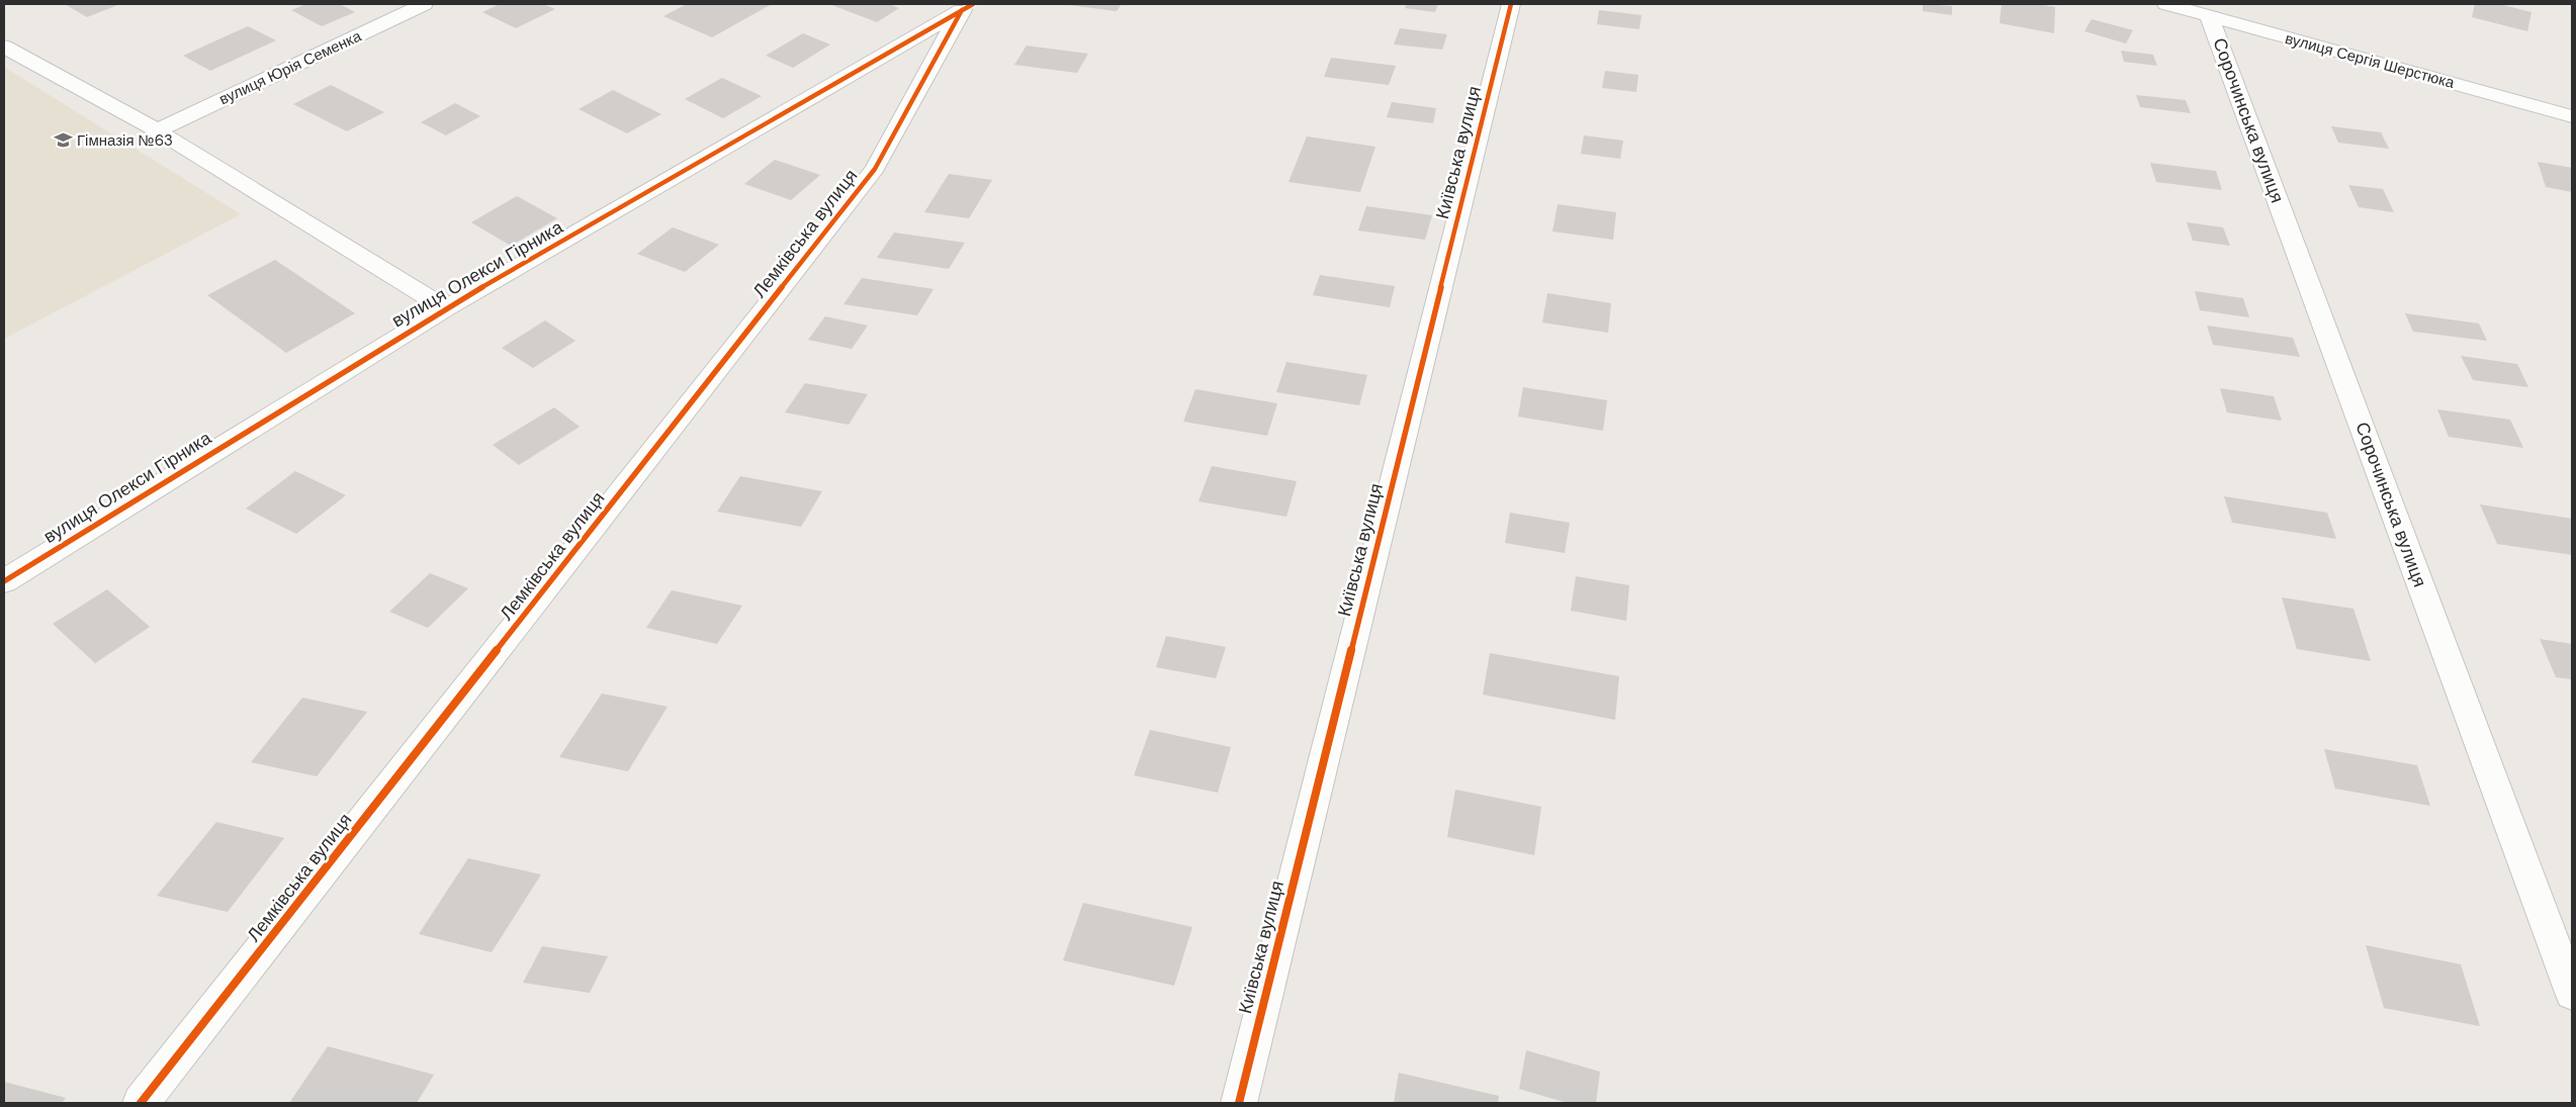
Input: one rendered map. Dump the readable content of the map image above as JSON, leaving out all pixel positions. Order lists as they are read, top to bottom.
{
  "streets": {
    "street": [
      "вулиця Сергія Шерстюка",
      "вулиця Юрія Семенка",
      "Сорочинська вулиця",
      "Київська вулиця",
      "Лемківська вулиця",
      "вулиця Олекси Гірника"
    ]
  },
  "crossings": [
    ["вулиця Сергія Шерстюка", "Сорочинська вулиця"],
    ["Лемківська вулиця", "вулиця Олекси Гірника"]
  ],
  "places": {
    "school or university": ["Гімназія №63"]
  }
}
